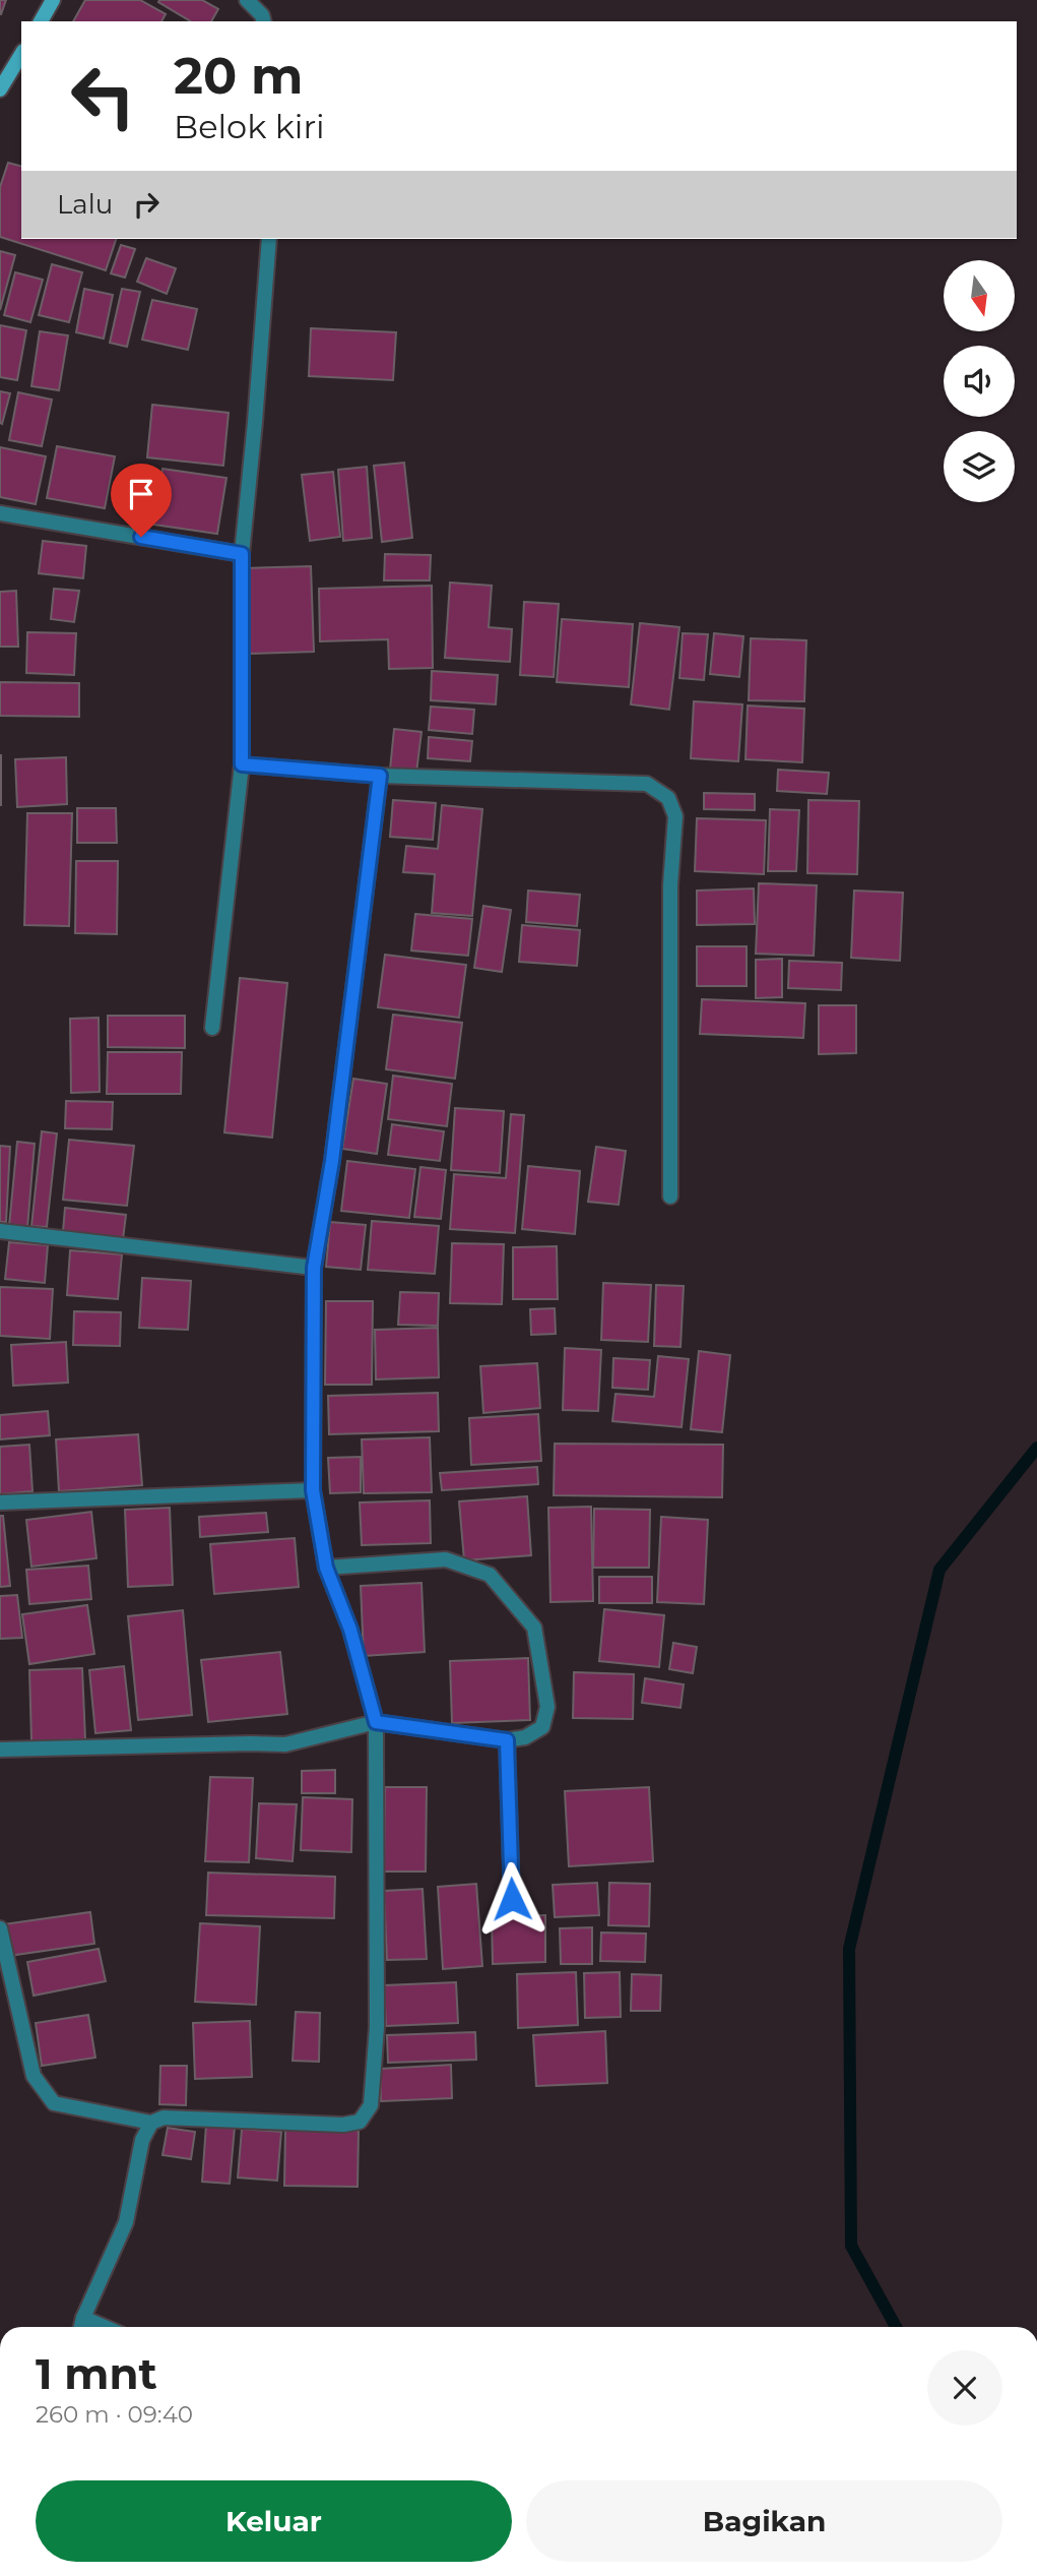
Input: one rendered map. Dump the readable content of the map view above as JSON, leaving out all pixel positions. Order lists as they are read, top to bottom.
{
  "north": "bottom",
  "page": {
    "turn": ["20 m", "Belok kiri"],
    "then": "Lalu",
    "heading": ["1 mnt", "260 m · 09:40"],
    "buttons": ["Keluar", "Bagikan"]
  }
}
